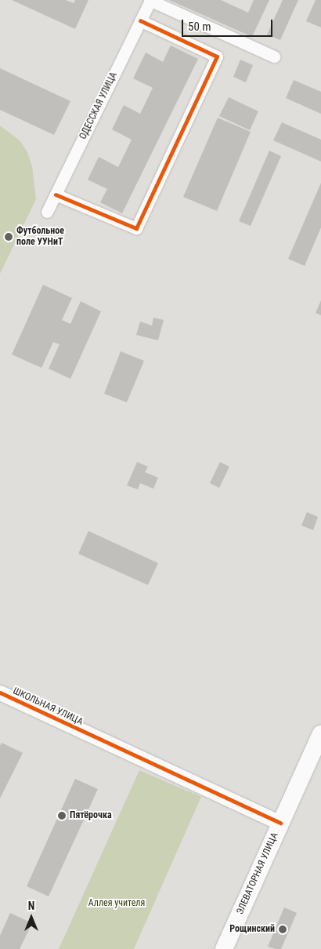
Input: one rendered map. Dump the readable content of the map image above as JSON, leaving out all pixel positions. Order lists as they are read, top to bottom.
{
  "streets": {
    "main road": ["ЭЛЕВАТОРНАЯ УЛИЦА"],
    "street": ["ОДЕССКАЯ УЛИЦА", "ШКОЛЬНАЯ УЛИЦА"]
  },
  "crossings": [
    ["ШКОЛЬНАЯ УЛИЦА", "ЭЛЕВАТОРНАЯ УЛИЦА"]
  ],
  "parks": ["Аллея учителя"],
  "places": ["Футбольное поле УУНиТ", "Пятёрочка", "Рощинский"],
  "scale_bar": "50 m",
  "north": "top"
}
